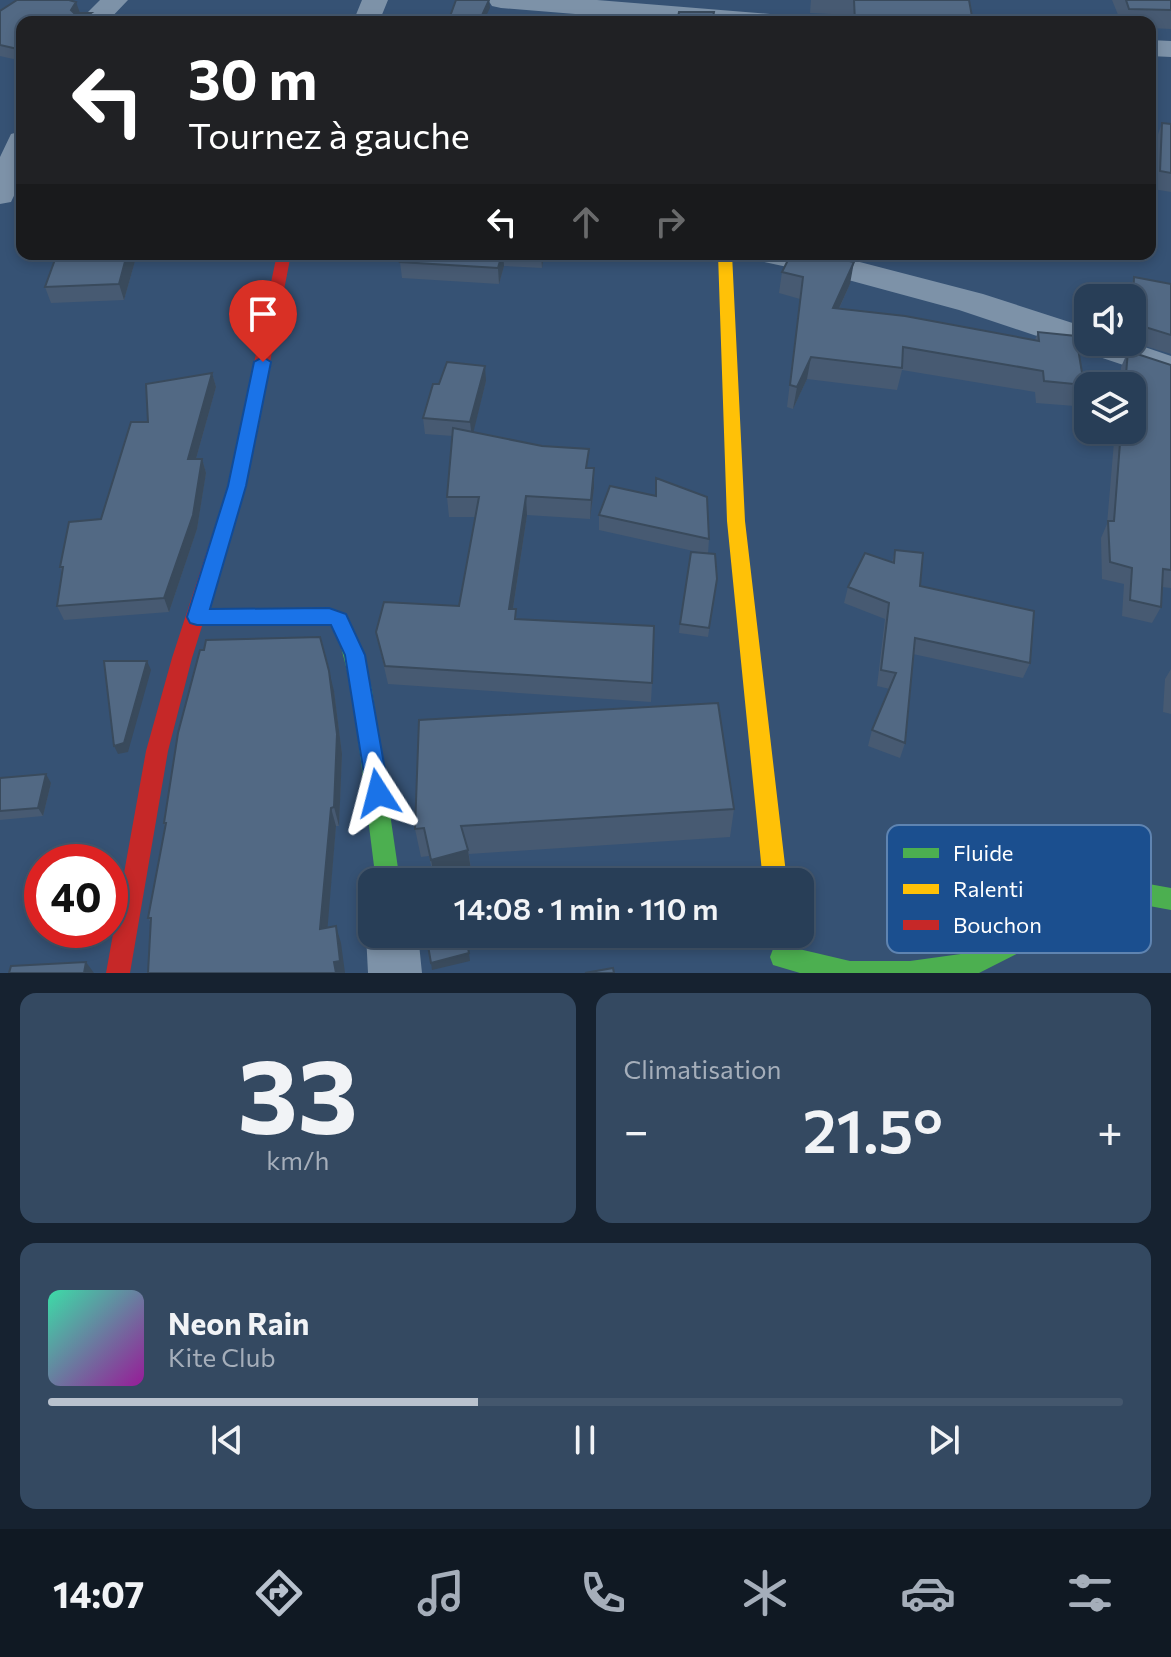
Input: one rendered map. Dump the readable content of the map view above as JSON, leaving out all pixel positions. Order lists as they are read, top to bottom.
{
  "legend": ["Fluide", "Ralenti", "Bouchon"],
  "page": {
    "turn": ["30 m", "Tournez à gauche"],
    "limit": "40",
    "trip": "14:08 · 1 min · 110 m",
    "tile": [
      ["33", "km/h"],
      "Climatisation"
    ],
    "heat": ["−", "21.5°", "+"],
    "song": ["Neon Rain", "Kite Club"],
    "tabs": "14:07"
  }
}
